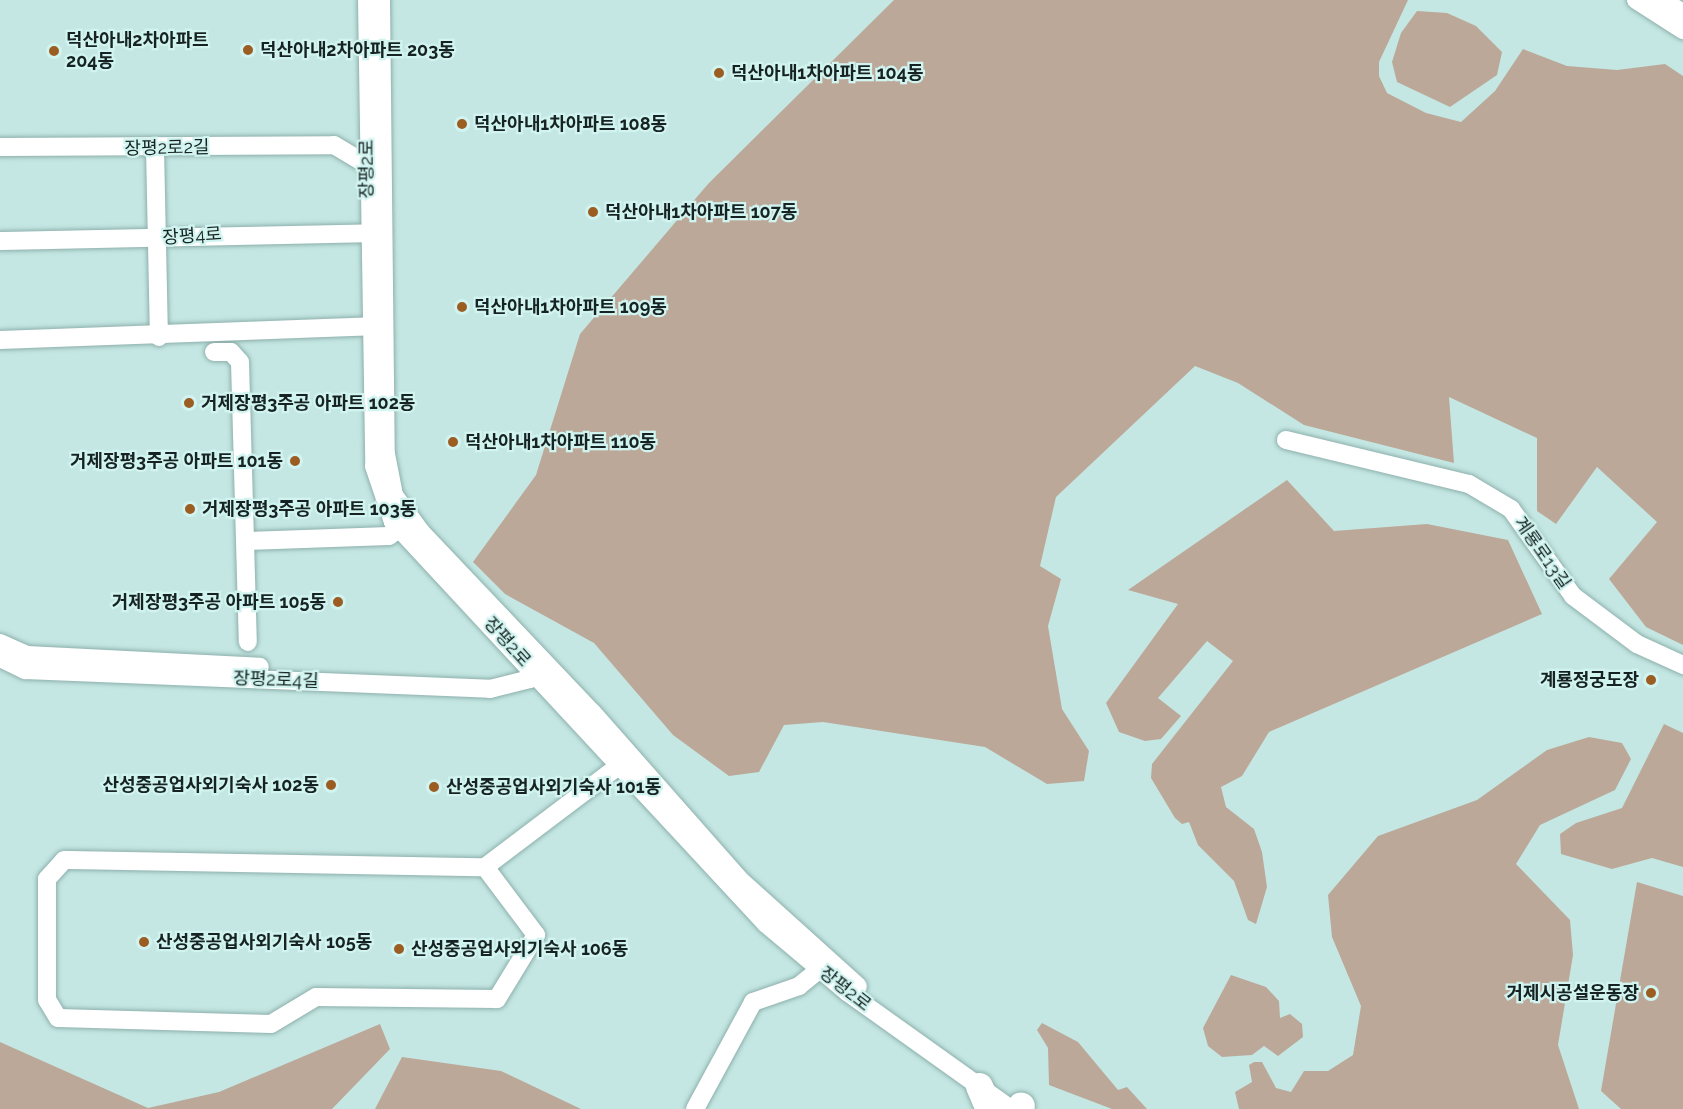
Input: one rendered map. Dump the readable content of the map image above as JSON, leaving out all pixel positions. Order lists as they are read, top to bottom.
{
  "streets": {
    "street": [
      "장평2로2길",
      "장평2로",
      "장평4로",
      "계룡로13길",
      "장평2로4길"
    ]
  },
  "crossings": [
    ["장평2로", "장평4로"],
    ["장평2로", "장평2로4길"]
  ],
  "places": [
    "덕산아내2차아파트 203동",
    "덕산아내2차아파트 204동",
    "덕산아내1차아파트 104동",
    "덕산아내1차아파트 108동",
    "덕산아내1차아파트 107동",
    "덕산아내1차아파트 109동",
    "거제장평3주공 아파트 102동",
    "덕산아내1차아파트 110동",
    "거제장평3주공 아파트 101동",
    "거제장평3주공 아파트 103동",
    "거제장평3주공 아파트 105동",
    "계룡정궁도장",
    "산성중공업사외기숙사 102동",
    "산성중공업사외기숙사 101동",
    "산성중공업사외기숙사 105동",
    "산성중공업사외기숙사 106동",
    "거제시공설운동장"
  ]
}
